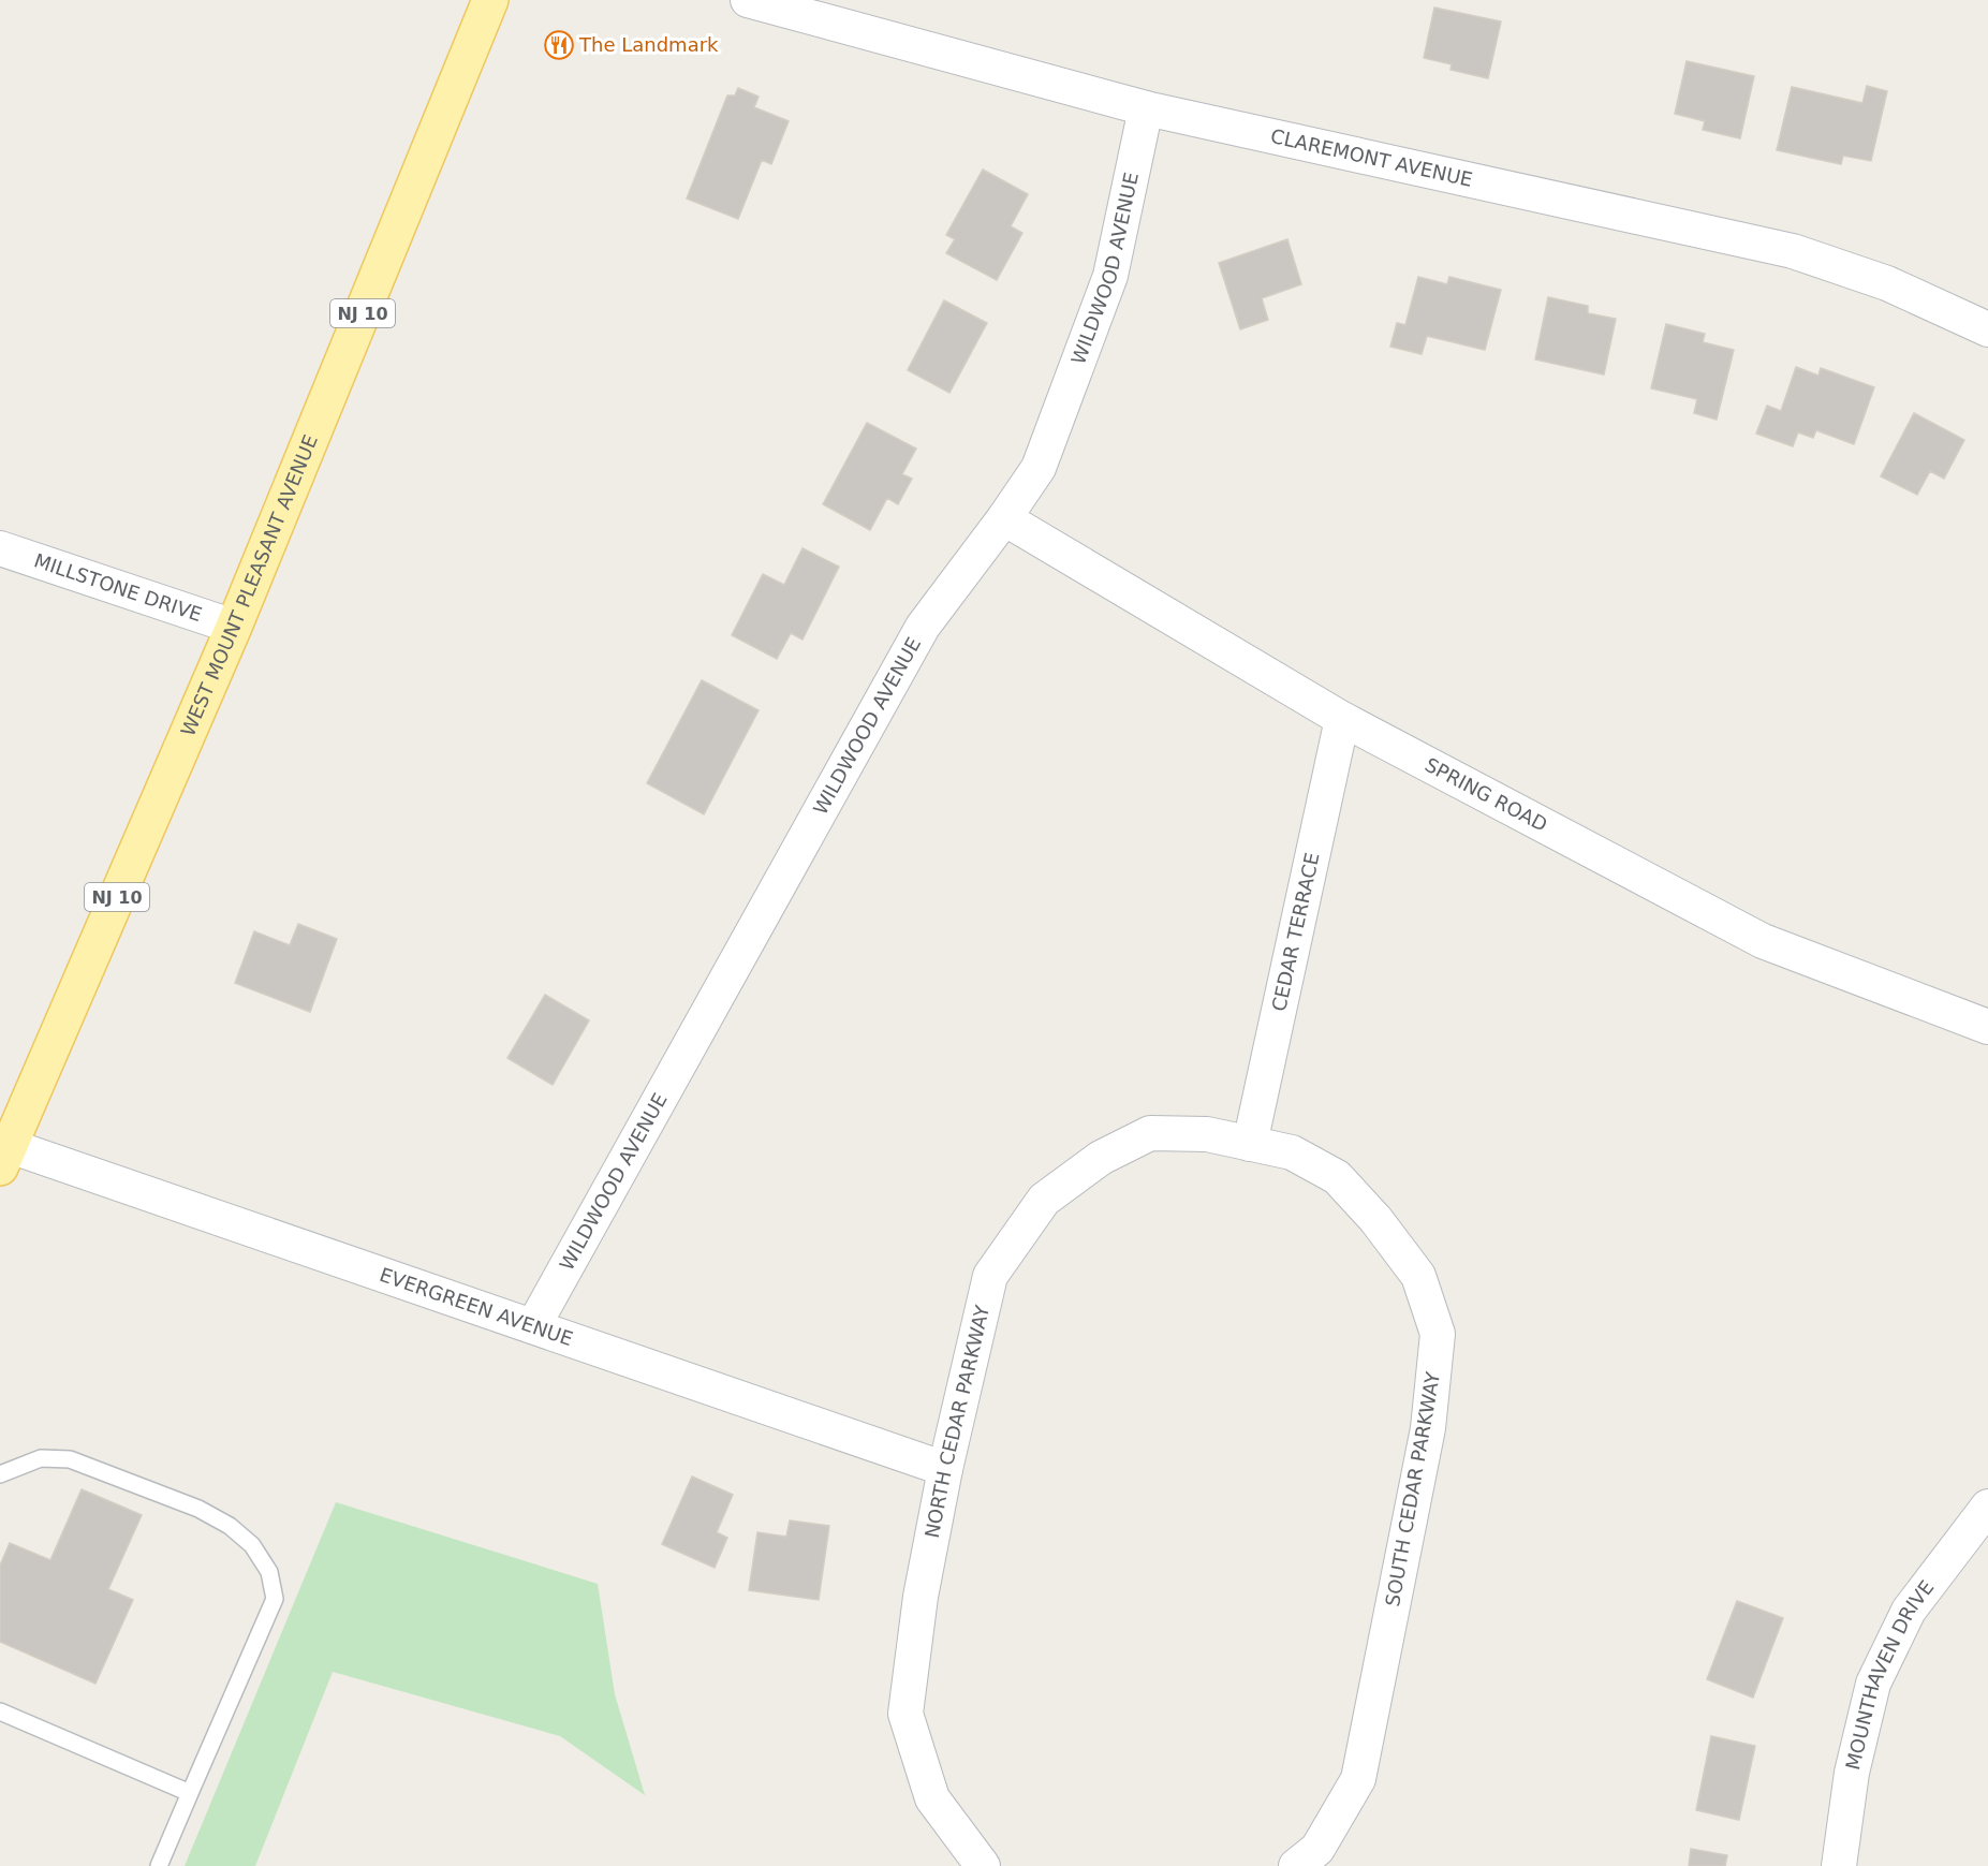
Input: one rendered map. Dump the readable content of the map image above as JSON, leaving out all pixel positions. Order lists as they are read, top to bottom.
{
  "streets": {
    "main road": ["NJ 10", "WEST MOUNT PLEASANT AVENUE"],
    "street": [
      "CLAREMONT AVENUE",
      "WILDWOOD AVENUE",
      "MILLSTONE DRIVE",
      "SPRING ROAD",
      "CEDAR TERRACE",
      "EVERGREEN AVENUE",
      "NORTH CEDAR PARKWAY",
      "SOUTH CEDAR PARKWAY",
      "MOUNTHAVEN DRIVE"
    ]
  },
  "crossings": [
    ["CLAREMONT AVENUE", "WILDWOOD AVENUE"],
    ["WILDWOOD AVENUE", "SPRING ROAD"],
    ["WILDWOOD AVENUE", "EVERGREEN AVENUE"],
    ["WEST MOUNT PLEASANT AVENUE", "MILLSTONE DRIVE"],
    ["WEST MOUNT PLEASANT AVENUE", "EVERGREEN AVENUE"],
    ["SPRING ROAD", "CEDAR TERRACE"],
    ["CEDAR TERRACE", "NORTH CEDAR PARKWAY"],
    ["CEDAR TERRACE", "SOUTH CEDAR PARKWAY"],
    ["EVERGREEN AVENUE", "NORTH CEDAR PARKWAY"],
    ["NORTH CEDAR PARKWAY", "SOUTH CEDAR PARKWAY"]
  ],
  "places": {
    "restaurant": ["The Landmark"]
  }
}
